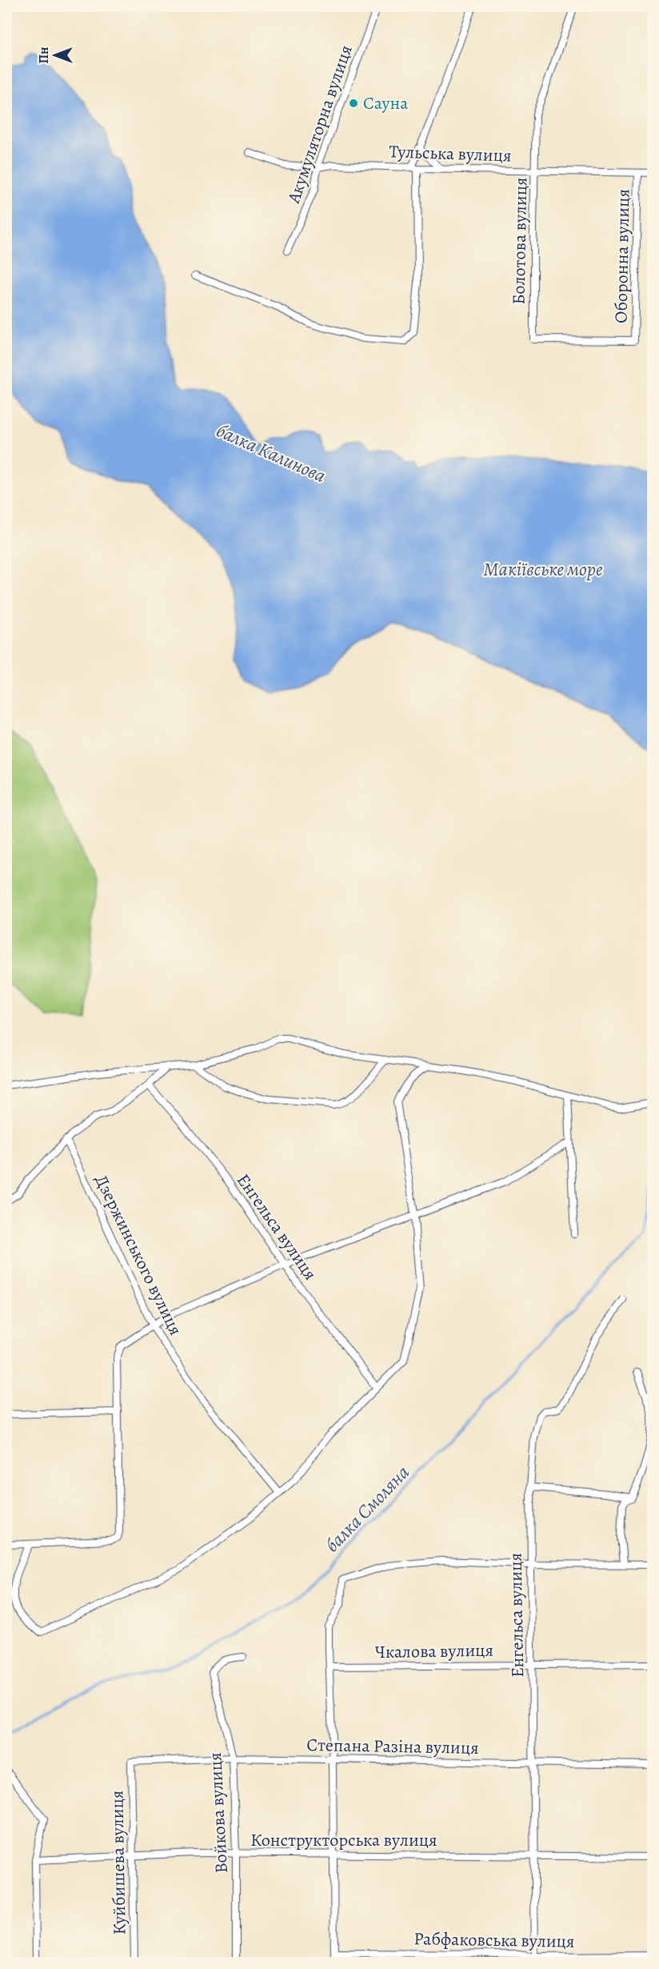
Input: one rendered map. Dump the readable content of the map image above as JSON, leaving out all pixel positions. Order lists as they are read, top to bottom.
{
  "streets": {
    "street": [
      "Акумуляторна вулиця",
      "Тульська вулиця",
      "Болотова вулиця",
      "Оборонна вулиця",
      "Енгельса вулиця",
      "Дзержинського вулиця",
      "Чкалова вулиця",
      "Степана Разіна вулиця",
      "Войкова вулиця",
      "Конструкторська вулиця",
      "Куйбишева вулиця",
      "Рабфаковська вулиця"
    ]
  },
  "crossings": [
    ["Акумуляторна вулиця", "Тульська вулиця"],
    ["Тульська вулиця", "Болотова вулиця"],
    ["Тульська вулиця", "Оборонна вулиця"],
    ["Болотова вулиця", "Оборонна вулиця"],
    ["Енгельса вулиця", "Чкалова вулиця"],
    ["Енгельса вулиця", "Степана Разіна вулиця"],
    ["Енгельса вулиця", "Конструкторська вулиця"],
    ["Енгельса вулиця", "Рабфаковська вулиця"],
    ["Степана Разіна вулиця", "Войкова вулиця"],
    ["Степана Разіна вулиця", "Куйбишева вулиця"],
    ["Войкова вулиця", "Конструкторська вулиця"],
    ["Конструкторська вулиця", "Куйбишева вулиця"]
  ],
  "water": ["балка Калинова", "Макіївське море", "балка Смоляна"],
  "places": ["Сауна"],
  "north": "left"
}
